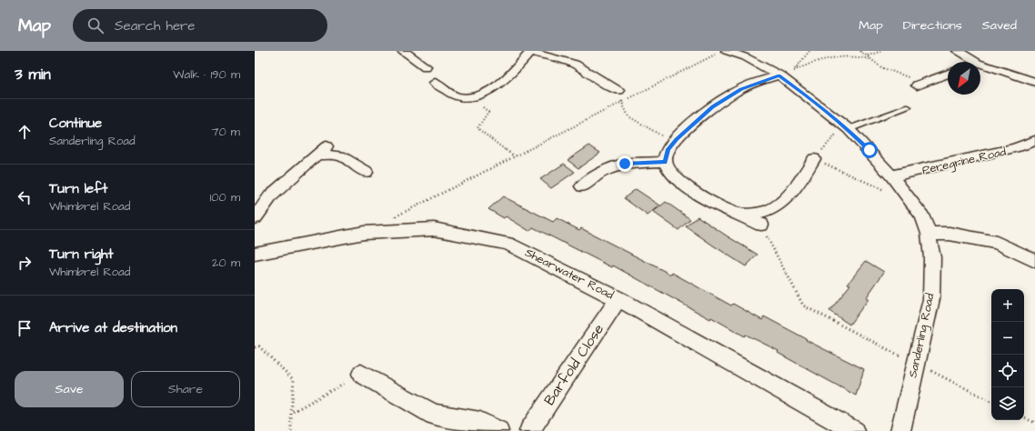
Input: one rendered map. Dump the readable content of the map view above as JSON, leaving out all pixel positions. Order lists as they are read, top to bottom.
{
  "streets": {
    "street": [
      "Peregrine Road",
      "Shearwater Road",
      "Sanderling Road",
      "Barfold Close"
    ]
  },
  "crossings": [
    ["Peregrine Road", "Sanderling Road"],
    ["Shearwater Road", "Barfold Close"]
  ],
  "north": "bottom left",
  "page": {
    "header": "Map",
    "search": "Search here",
    "nav": ["Map", "Directions", "Saved"],
    "heading": ["3 min", "Walk · 190 m"],
    "list": [
      ["Continue", "Sanderling Road", "70 m"],
      ["Turn left", "Whimbrel Road", "100 m"],
      ["Turn right", "Whimbrel Road", "20 m"],
      "Arrive at destination"
    ],
    "map_buttons": ["+", "−"],
    "buttons": ["Save", "Share"]
  }
}
